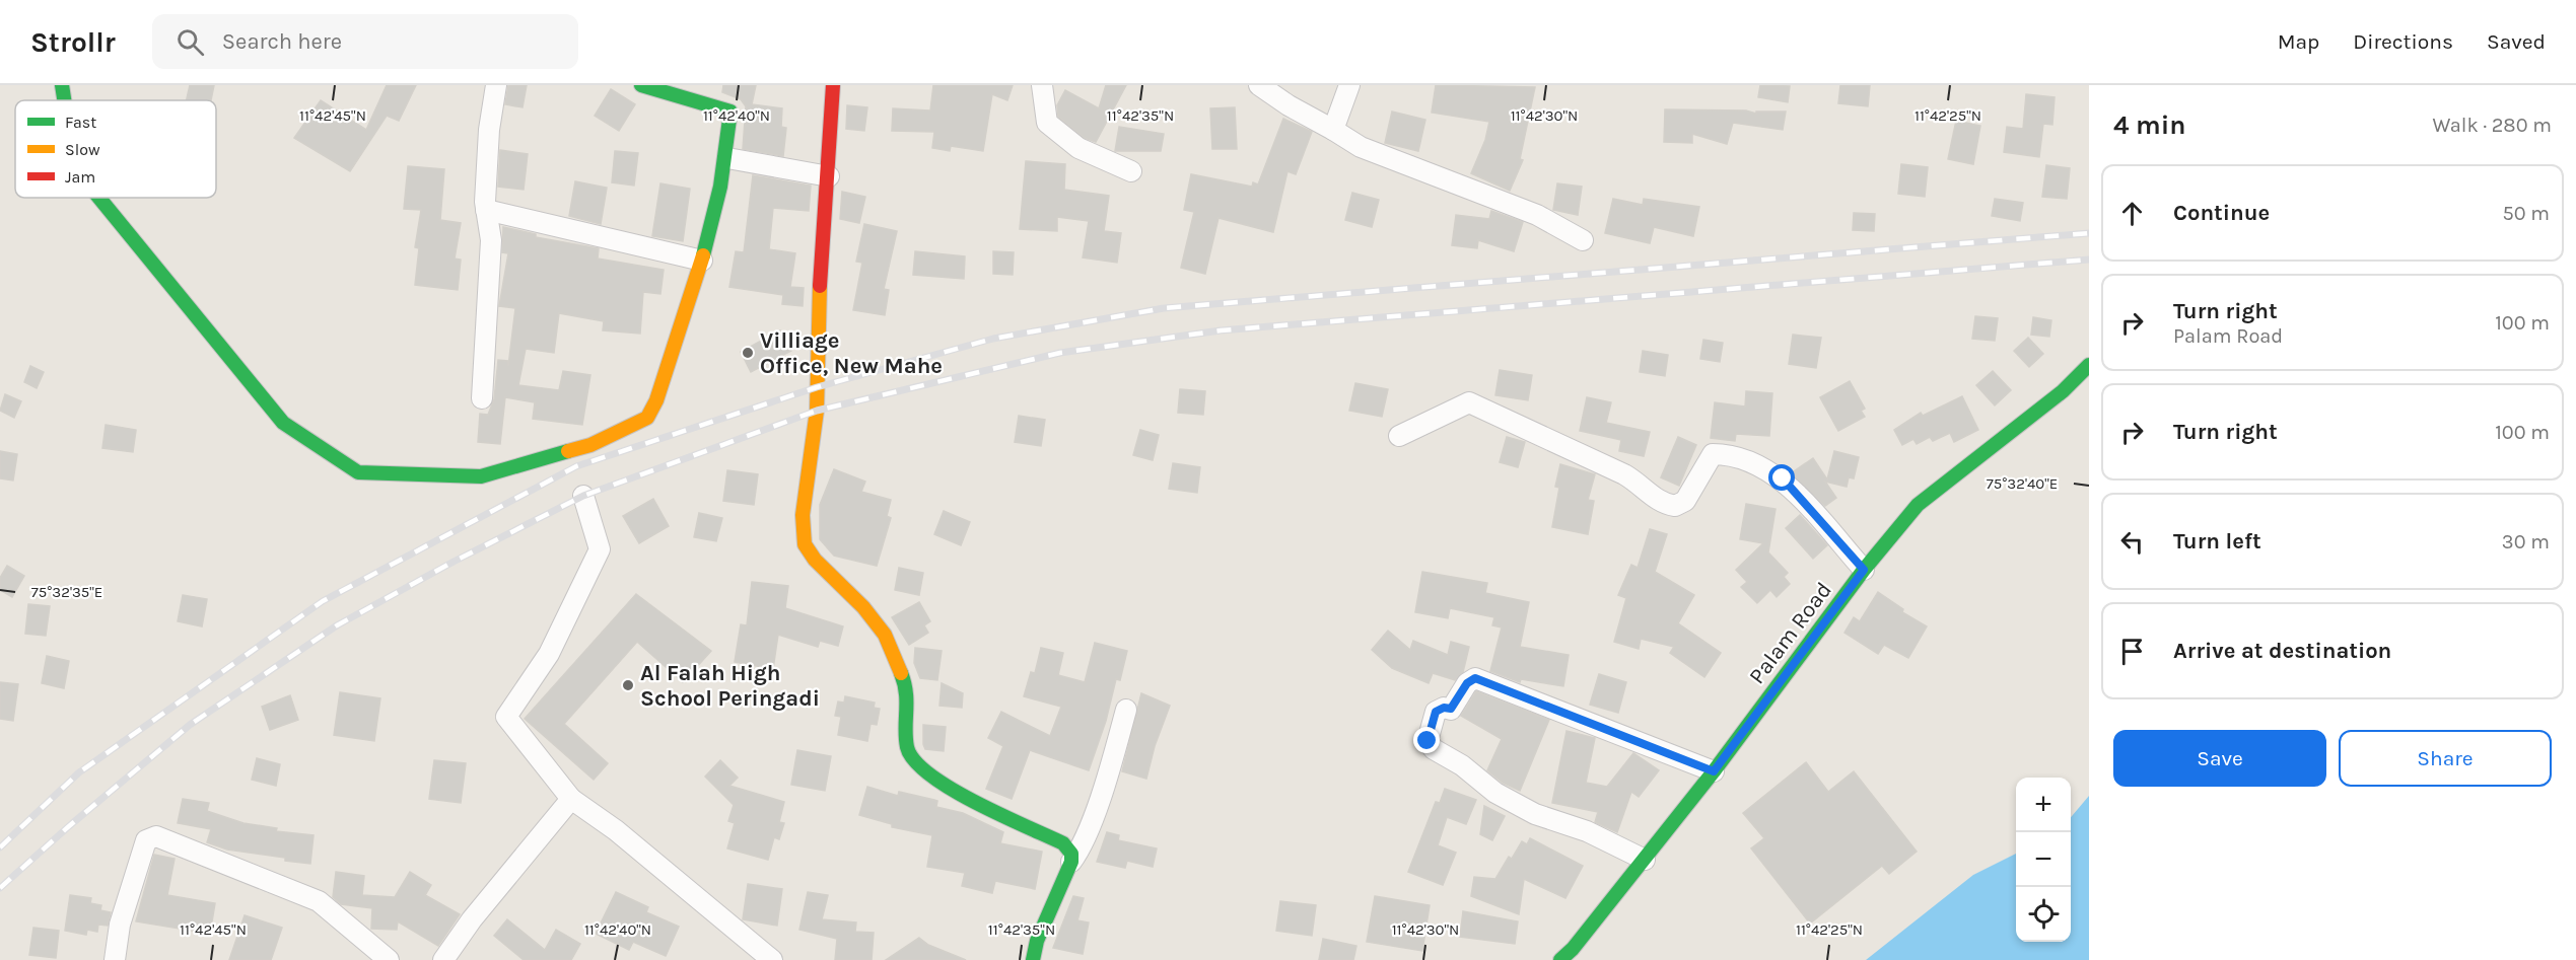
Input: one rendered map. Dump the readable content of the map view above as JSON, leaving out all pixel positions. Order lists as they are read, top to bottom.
{
  "streets": {
    "street": ["Palam Road"]
  },
  "places": ["Villiage Office, New Mahe", "Al Falah High School Peringadi"],
  "legend": ["Fast", "Slow", "Jam"],
  "page": {
    "header": "Strollr",
    "search": "Search here",
    "nav": ["Map", "Directions", "Saved"],
    "heading": ["4 min", "Walk · 280 m"],
    "list": [
      ["Continue", "50 m"],
      ["Turn right", "Palam Road", "100 m"],
      ["Turn right", "100 m"],
      ["Turn left", "30 m"],
      "Arrive at destination"
    ],
    "buttons": ["Save", "Share"],
    "map_buttons": ["+", "−"]
  },
  "coordinates": [
    "11°42'45\"N",
    "11°42'40\"N",
    "11°42'35\"N",
    "11°42'30\"N",
    "11°42'25\"N",
    "75°32'40\"E",
    "75°32'35\"E"
  ]
}
